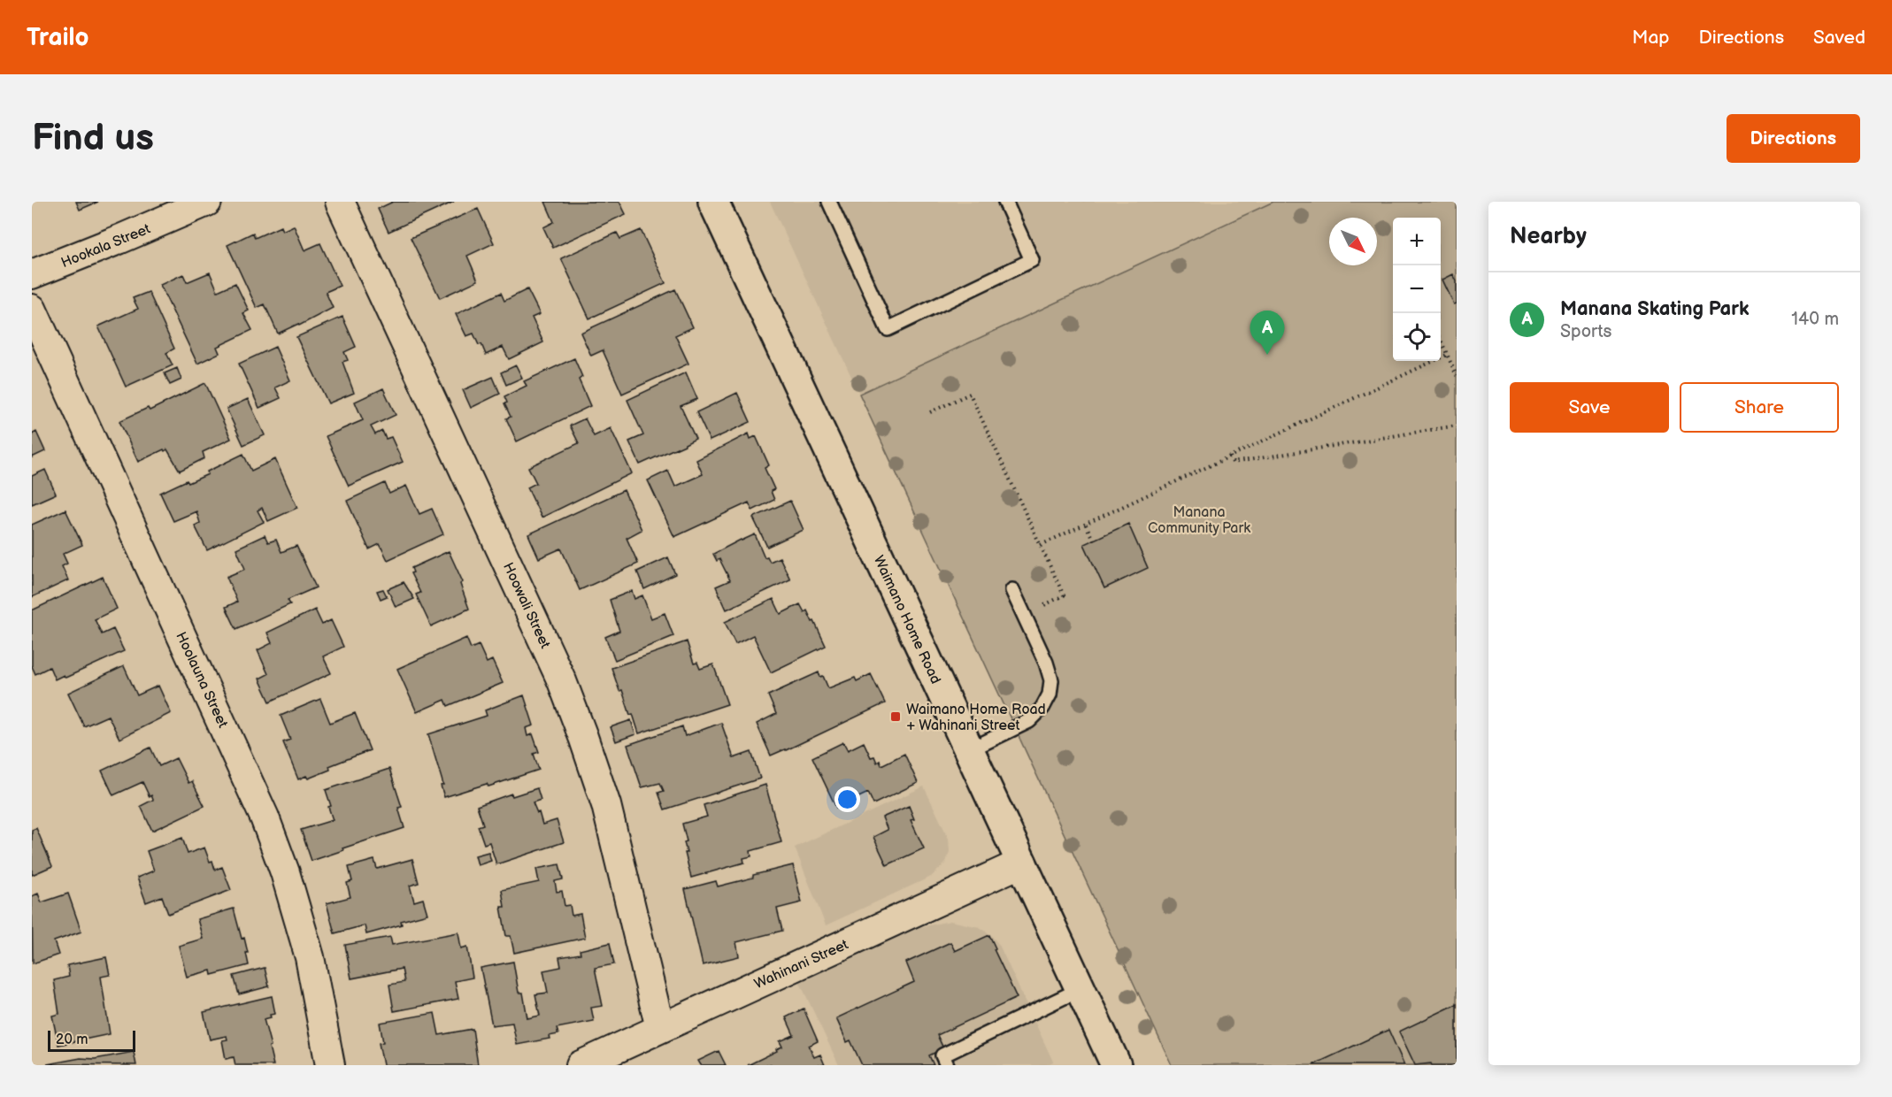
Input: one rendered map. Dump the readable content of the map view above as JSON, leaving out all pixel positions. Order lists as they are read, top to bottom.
{
  "streets": {
    "main road": ["Waimano Home Road"],
    "street": [
      "Hookala Street",
      "Hoowali Street",
      "Hoolauna Street",
      "Wahinani Street"
    ]
  },
  "crossings": [
    ["Hoowali Street", "Wahinani Street"],
    ["Waimano Home Road", "Wahinani Street"]
  ],
  "parks": ["Manana Community Park"],
  "places": {
    "transit": ["Waimano Home Road + Wahinani Street"]
  },
  "scale_bar": "20 m",
  "north": "bottom right",
  "page": {
    "header": "Trailo",
    "nav": ["Map", "Directions", "Saved"],
    "buttons": [
      "Directions",
      ["Save", "Share"]
    ],
    "title": "Find us",
    "heading": "Nearby",
    "map_buttons": ["+", "−"],
    "list": [
      {
        "mark": "A",
        "name": "Manana Skating Park",
        "note": "Sports",
        "value": "140 m"
      }
    ],
    "pins": "A",
    "scale": "20 m"
  }
}
